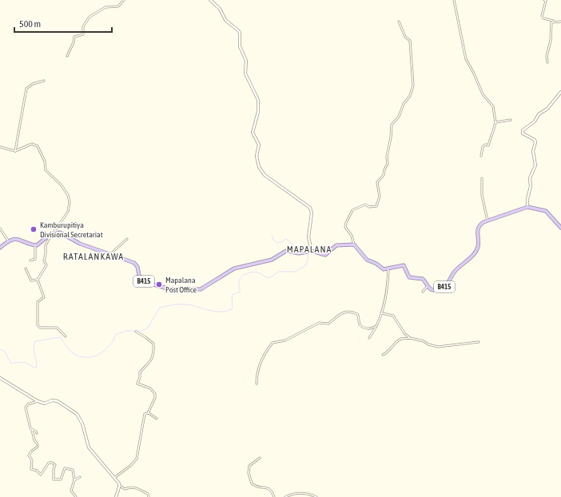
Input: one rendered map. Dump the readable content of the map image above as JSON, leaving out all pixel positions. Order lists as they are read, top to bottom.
{
  "streets": {
    "main road": ["B415"]
  },
  "districts": ["MAPALANA", "RATALANKAWA"],
  "places": ["Kamburupitiya Divisional Secretariat", "Mapalana Post Office"],
  "scale_bar": "500 m"
}
